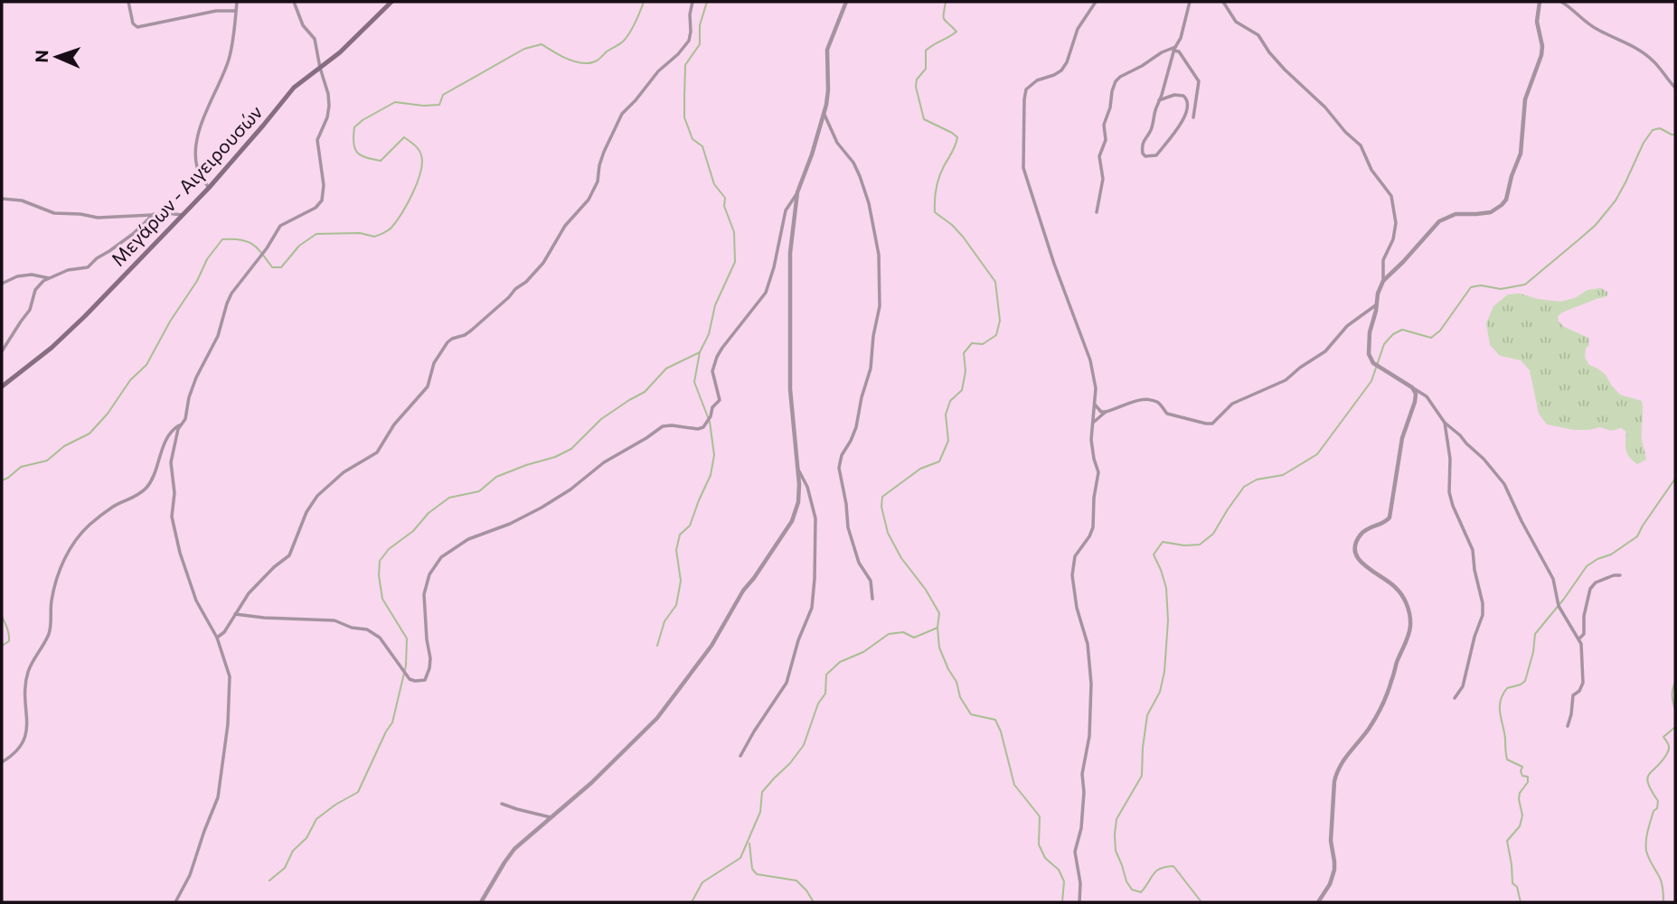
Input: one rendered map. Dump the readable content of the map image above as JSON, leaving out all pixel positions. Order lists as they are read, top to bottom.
{
  "streets": {
    "main road": ["Μεγάρων - Αιγειρουσών"]
  },
  "north": "left"
}
